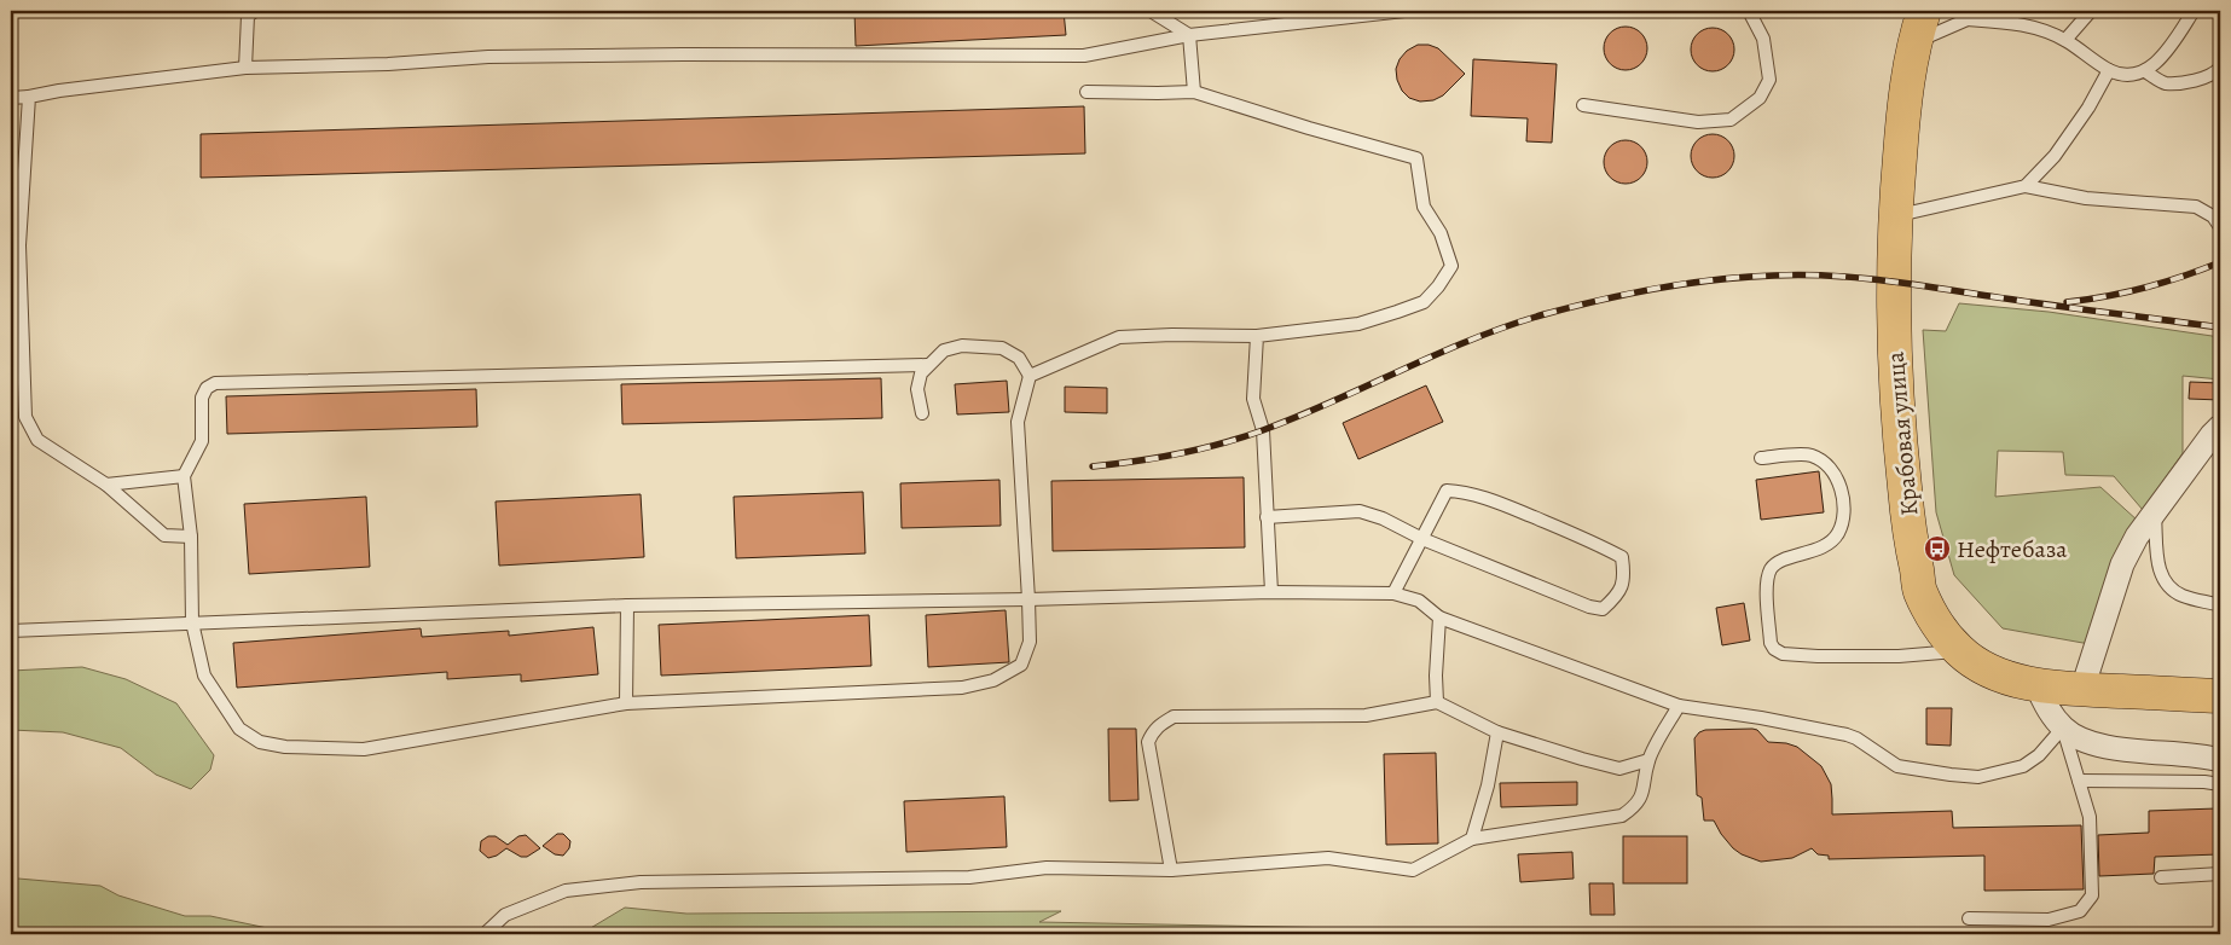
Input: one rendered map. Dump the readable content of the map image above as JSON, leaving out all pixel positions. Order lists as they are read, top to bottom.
{
  "streets": {
    "main road": ["Крабовая улица"]
  },
  "places": {
    "bus stop": ["Нефтебаза"]
  }
}
